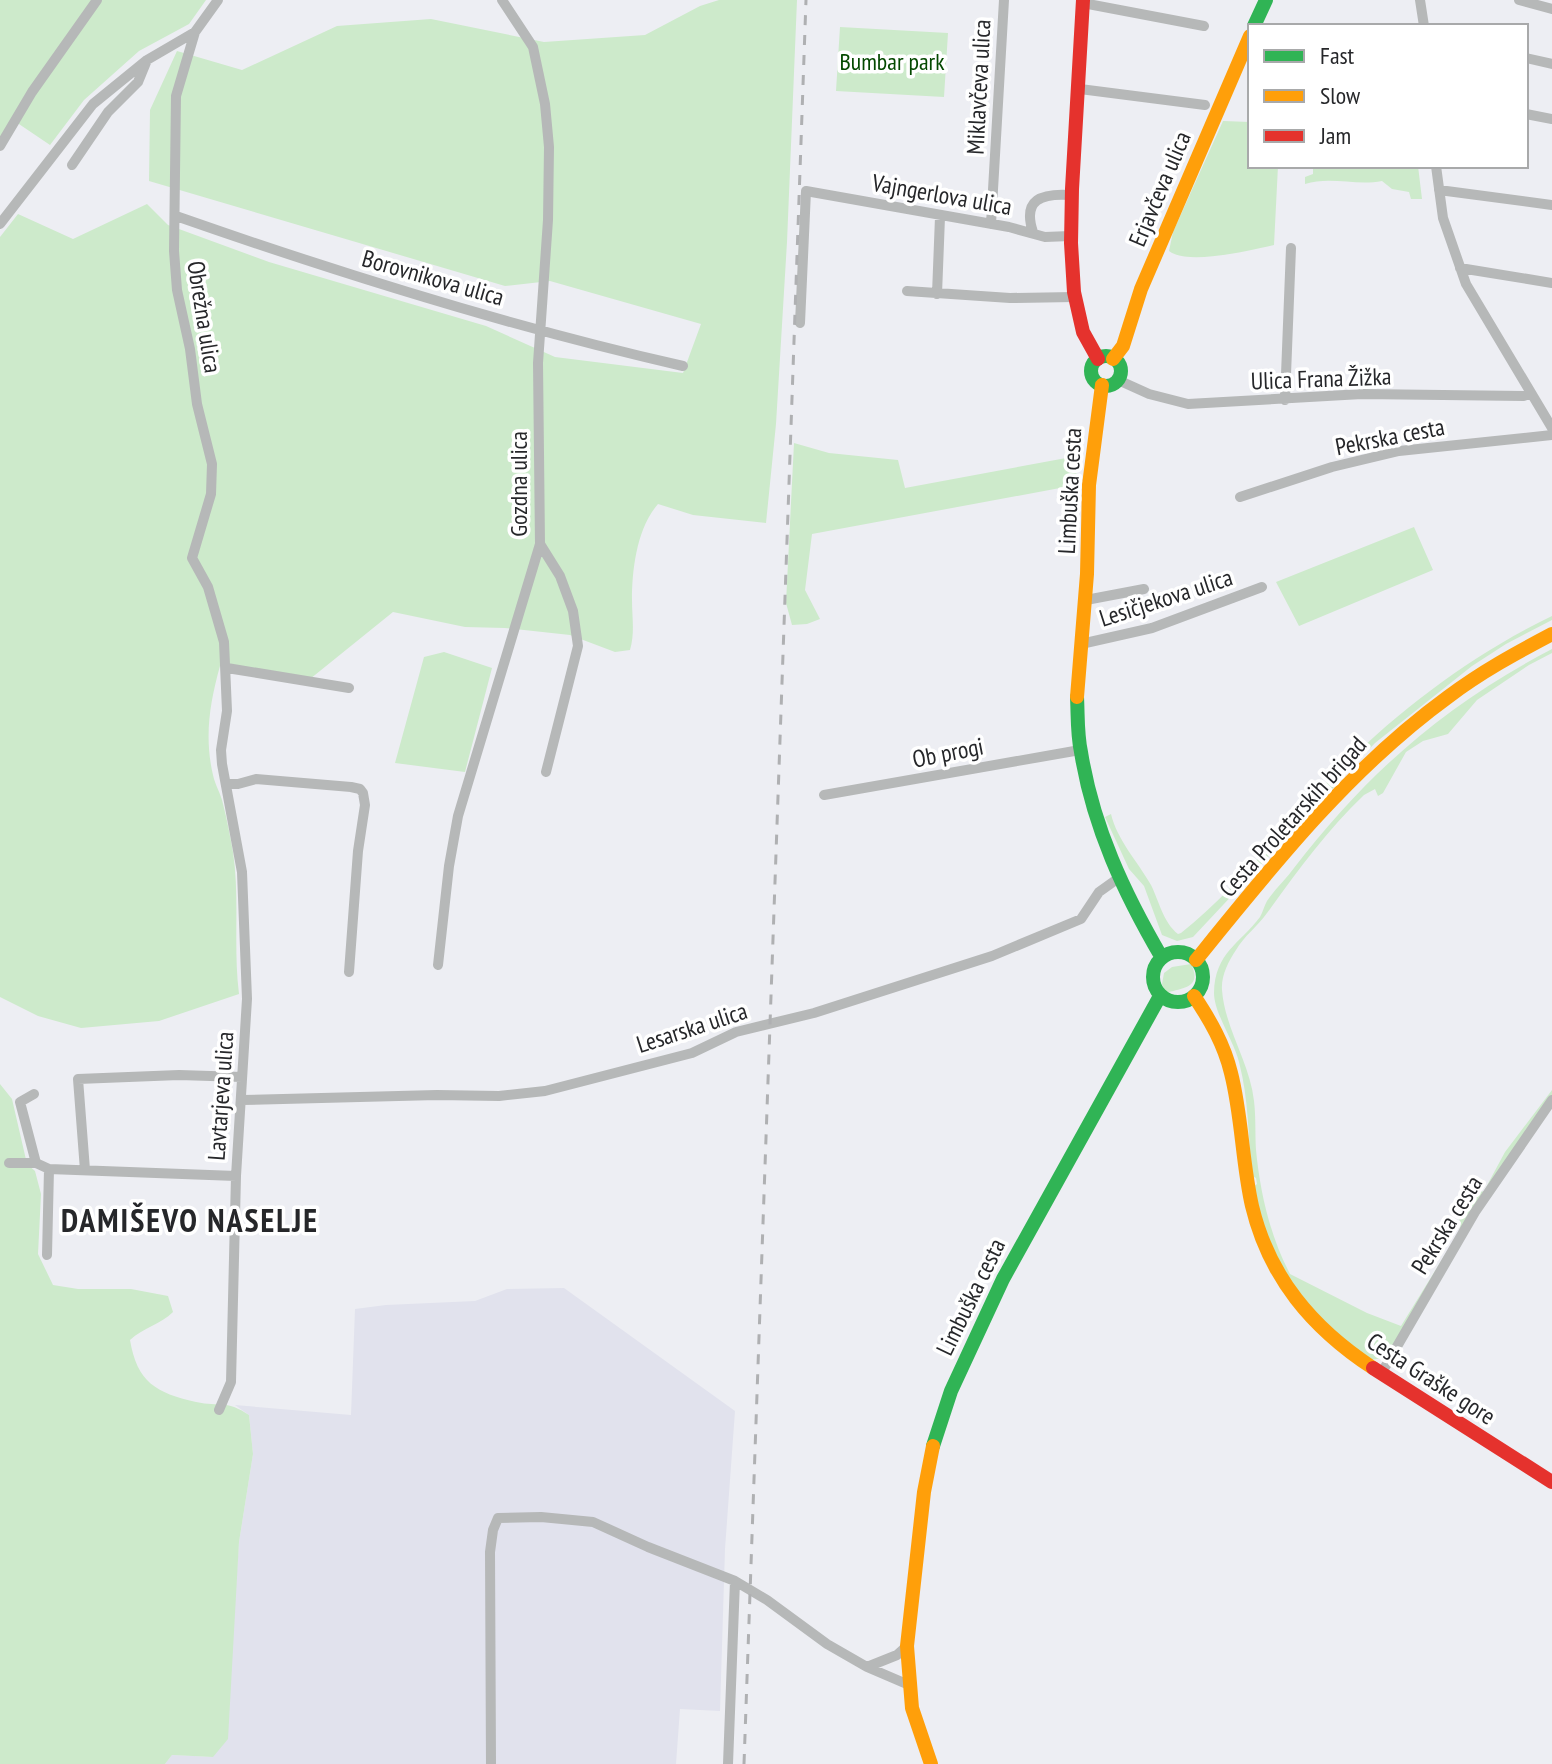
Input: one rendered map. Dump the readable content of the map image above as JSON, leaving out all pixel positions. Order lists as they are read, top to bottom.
{
  "streets": {
    "main road": [
      "Erjavčeva ulica",
      "Limbuška cesta",
      "Cesta Proletarskih brigad",
      "Cesta Graške gore"
    ],
    "street": [
      "Miklavčeva ulica",
      "Vajngerlova ulica",
      "Borovnikova ulica",
      "Obrežna ulica",
      "Ulica Frana Žižka",
      "Pekrska cesta",
      "Gozdna ulica",
      "Lesičjekova ulica",
      "Ob progi",
      "Lesarska ulica",
      "Lavtarjeva ulica"
    ]
  },
  "crossings": [
    ["Miklavčeva ulica", "Vajngerlova ulica"],
    ["Erjavčeva ulica", "Ulica Frana Žižka"],
    ["Erjavčeva ulica", "Limbuška cesta"],
    ["Vajngerlova ulica", "Limbuška cesta"],
    ["Borovnikova ulica", "Obrežna ulica"],
    ["Borovnikova ulica", "Gozdna ulica"],
    ["Obrežna ulica", "Lavtarjeva ulica"],
    ["Ulica Frana Žižka", "Limbuška cesta"],
    ["Pekrska cesta", "Cesta Graške gore"],
    ["Limbuška cesta", "Lesičjekova ulica"],
    ["Limbuška cesta", "Ob progi"],
    ["Limbuška cesta", "Cesta Proletarskih brigad"],
    ["Limbuška cesta", "Lesarska ulica"],
    ["Limbuška cesta", "Cesta Graške gore"],
    ["Cesta Proletarskih brigad", "Cesta Graške gore"],
    ["Lesarska ulica", "Lavtarjeva ulica"]
  ],
  "districts": ["DAMIŠEVO NASELJE"],
  "parks": ["Bumbar park"],
  "legend": ["Fast", "Slow", "Jam"]
}
